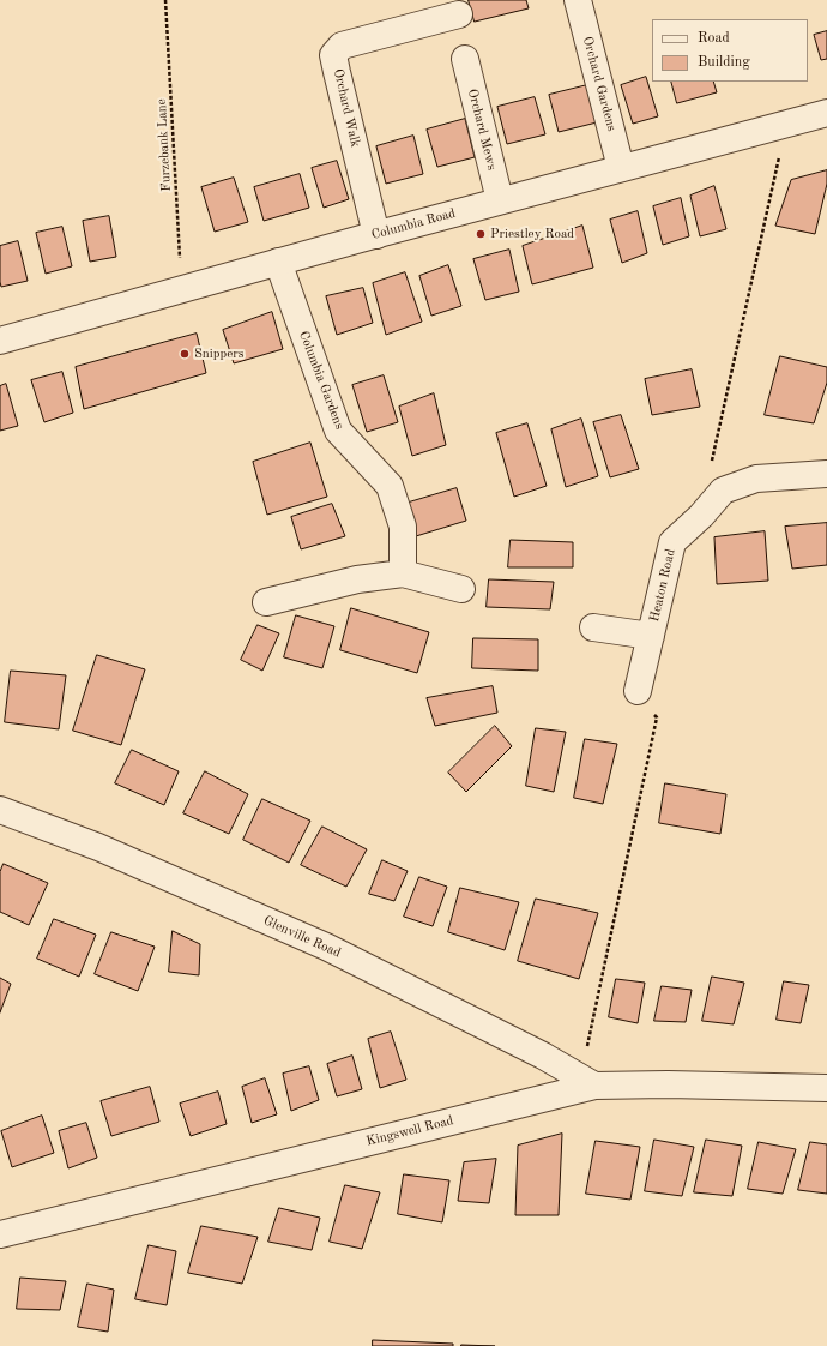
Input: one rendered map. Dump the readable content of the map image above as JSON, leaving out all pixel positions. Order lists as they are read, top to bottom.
{
  "streets": {
    "street": [
      "Orchard Gardens",
      "Orchard Walk",
      "Orchard Mews",
      "Columbia Road",
      "Columbia Gardens",
      "Heaton Road",
      "Glenville Road",
      "Kingswell Road"
    ],
    "path": ["Furzebank Lane"]
  },
  "crossings": [
    ["Orchard Gardens", "Columbia Road"],
    ["Orchard Walk", "Columbia Road"],
    ["Orchard Mews", "Columbia Road"],
    ["Furzebank Lane", "Columbia Road"],
    ["Columbia Road", "Columbia Gardens"],
    ["Glenville Road", "Kingswell Road"]
  ],
  "places": ["Priestley Road", "Snippers"],
  "legend": ["Road", "Building"]
}
